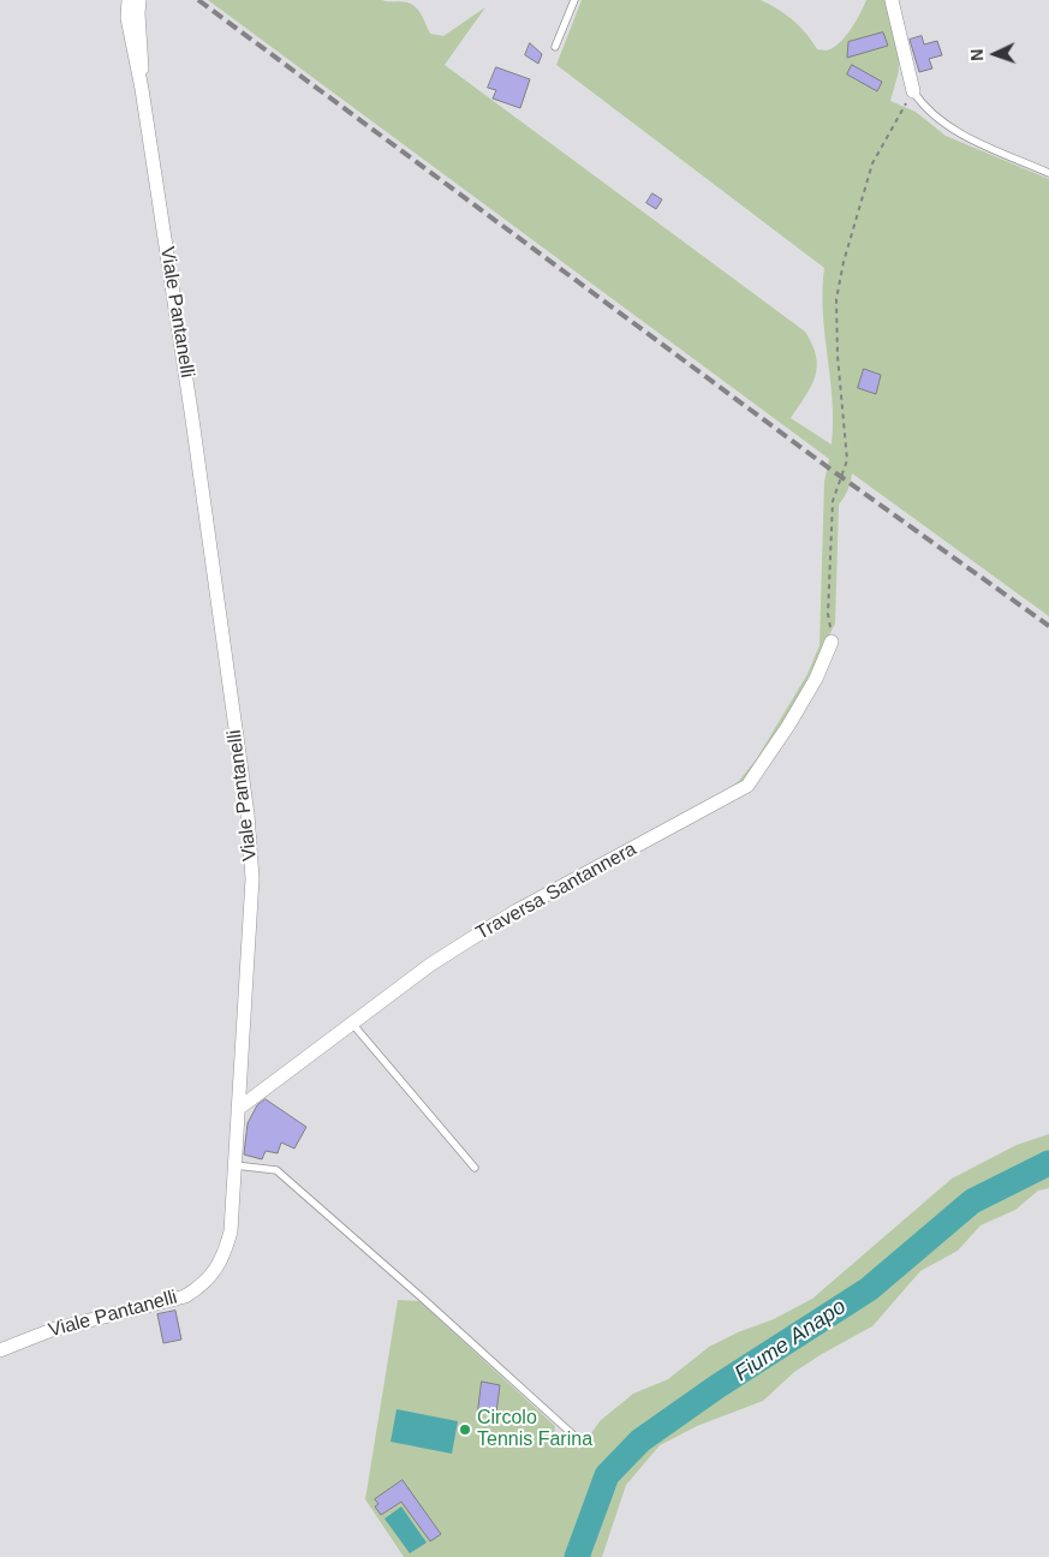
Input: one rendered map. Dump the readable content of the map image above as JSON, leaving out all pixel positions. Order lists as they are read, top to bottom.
{
  "streets": {
    "street": ["Viale Pantanelli", "Traversa Santannera"]
  },
  "crossings": [
    ["Viale Pantanelli", "Traversa Santannera"]
  ],
  "water": ["Fiume Anapo"],
  "places": ["Circolo Tennis Farina"],
  "north": "left"
}
